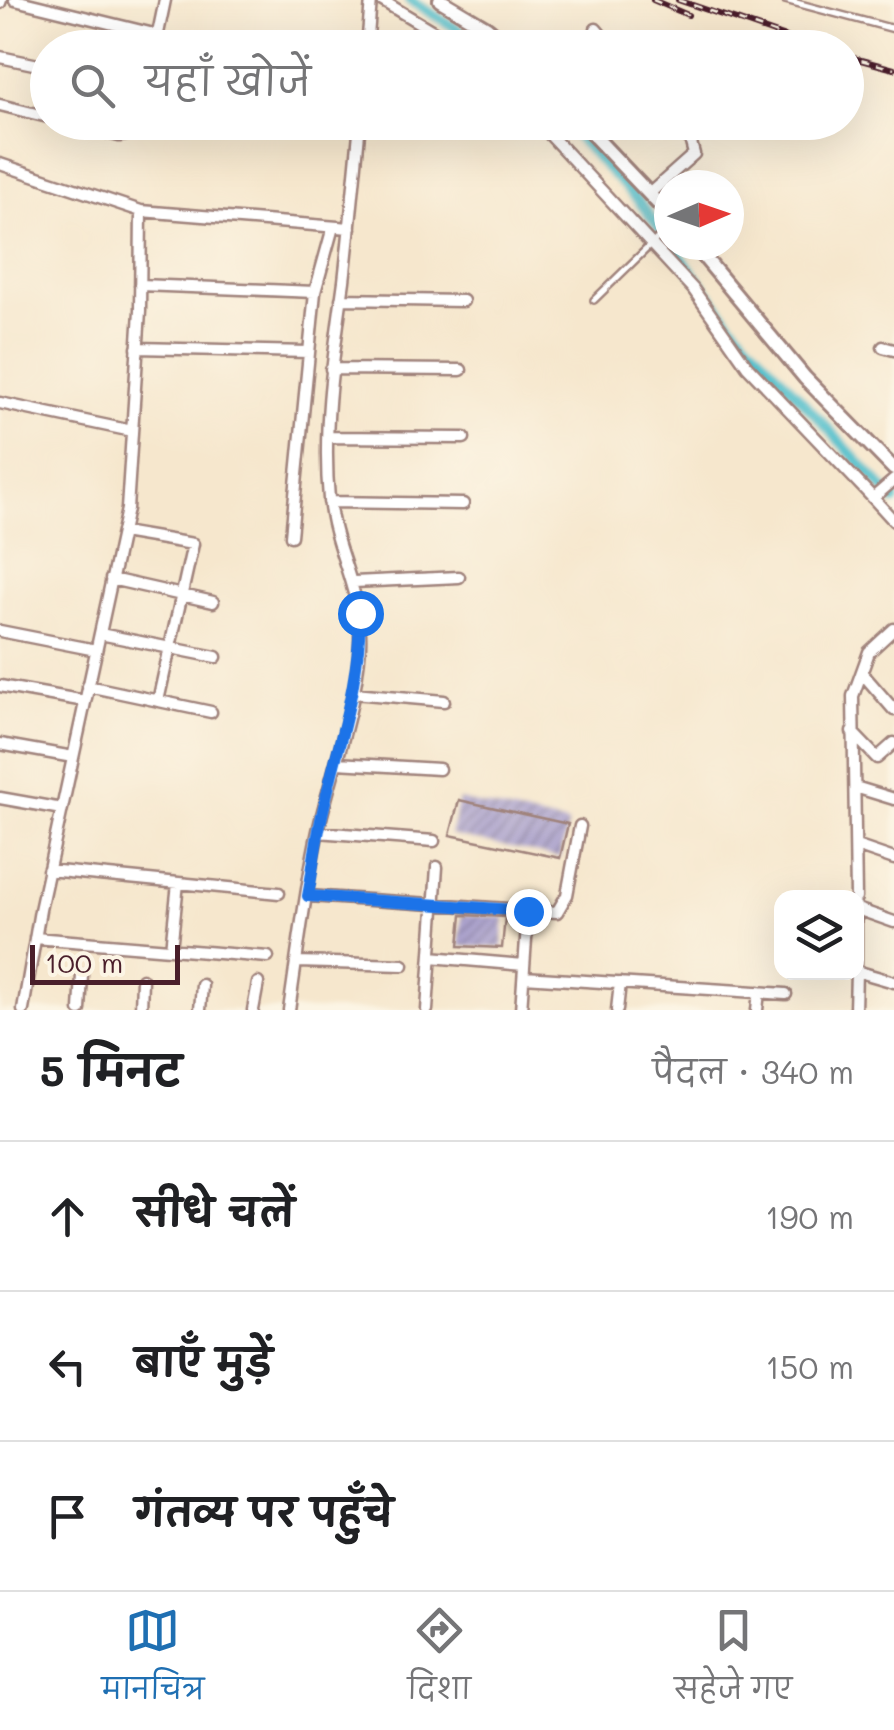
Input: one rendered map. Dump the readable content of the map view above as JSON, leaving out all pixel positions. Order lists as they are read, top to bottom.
{
  "scale_bar": "100 m",
  "north": "right",
  "page": {
    "search": "यहाँ खोजें",
    "scale": "100 m",
    "heading": ["5 मिनट", "पैदल · 340 m"],
    "list": [
      ["सीधे चलें", "190 m"],
      ["बाएँ मुड़ें", "150 m"],
      "गंतव्य पर पहुँचे"
    ],
    "nav": ["मानचित्र", "दिशा", "सहेजे गए"]
  }
}
